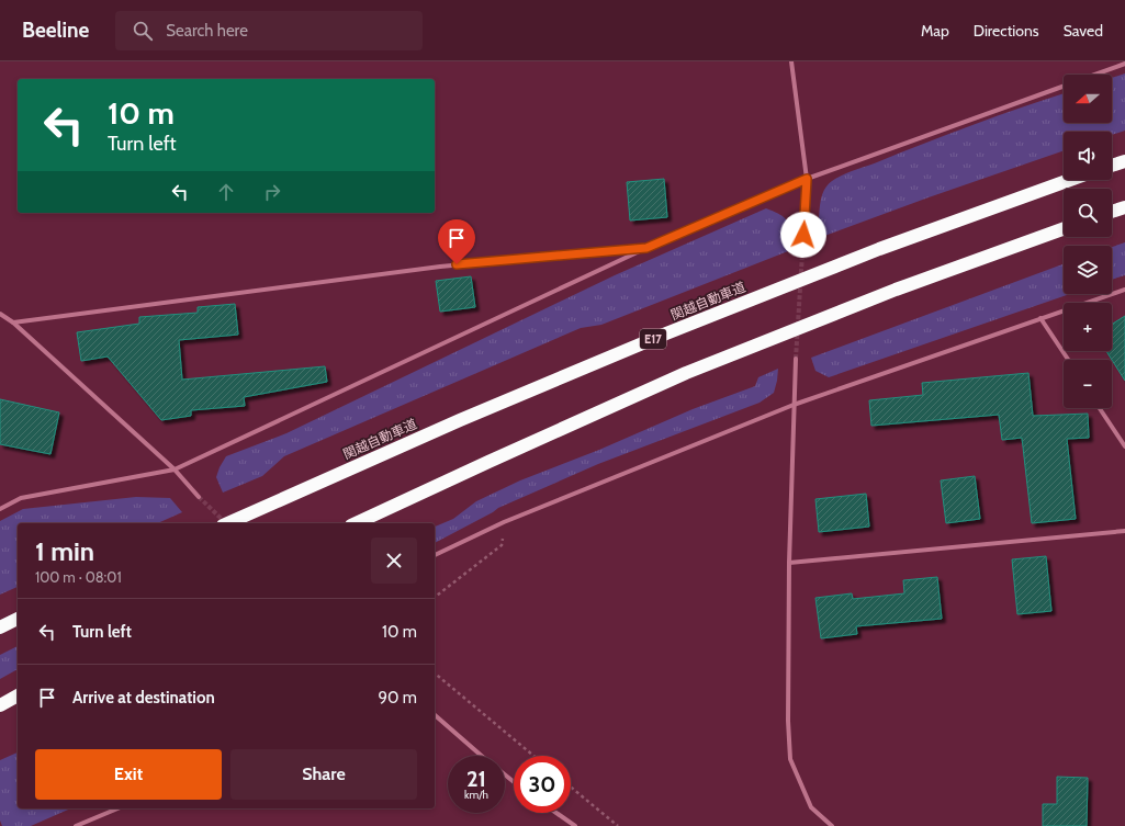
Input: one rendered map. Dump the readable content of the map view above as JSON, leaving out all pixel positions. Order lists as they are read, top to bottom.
{
  "streets": {
    "highway": ["関越自動車道", "E17"]
  },
  "north": "left",
  "page": {
    "header": "Beeline",
    "search": "Search here",
    "nav": ["Map", "Directions", "Saved"],
    "map_buttons": ["+", "−"],
    "turn": ["10 m", "Turn left"],
    "heading": ["1 min", "100 m · 08:01"],
    "list": [
      {
        "name": "Turn left",
        "value": "10 m"
      },
      {
        "name": "Arrive at destination",
        "value": "90 m"
      }
    ],
    "buttons": ["Exit", "Share"],
    "speed": "21 km/h",
    "limit": "30"
  }
}
